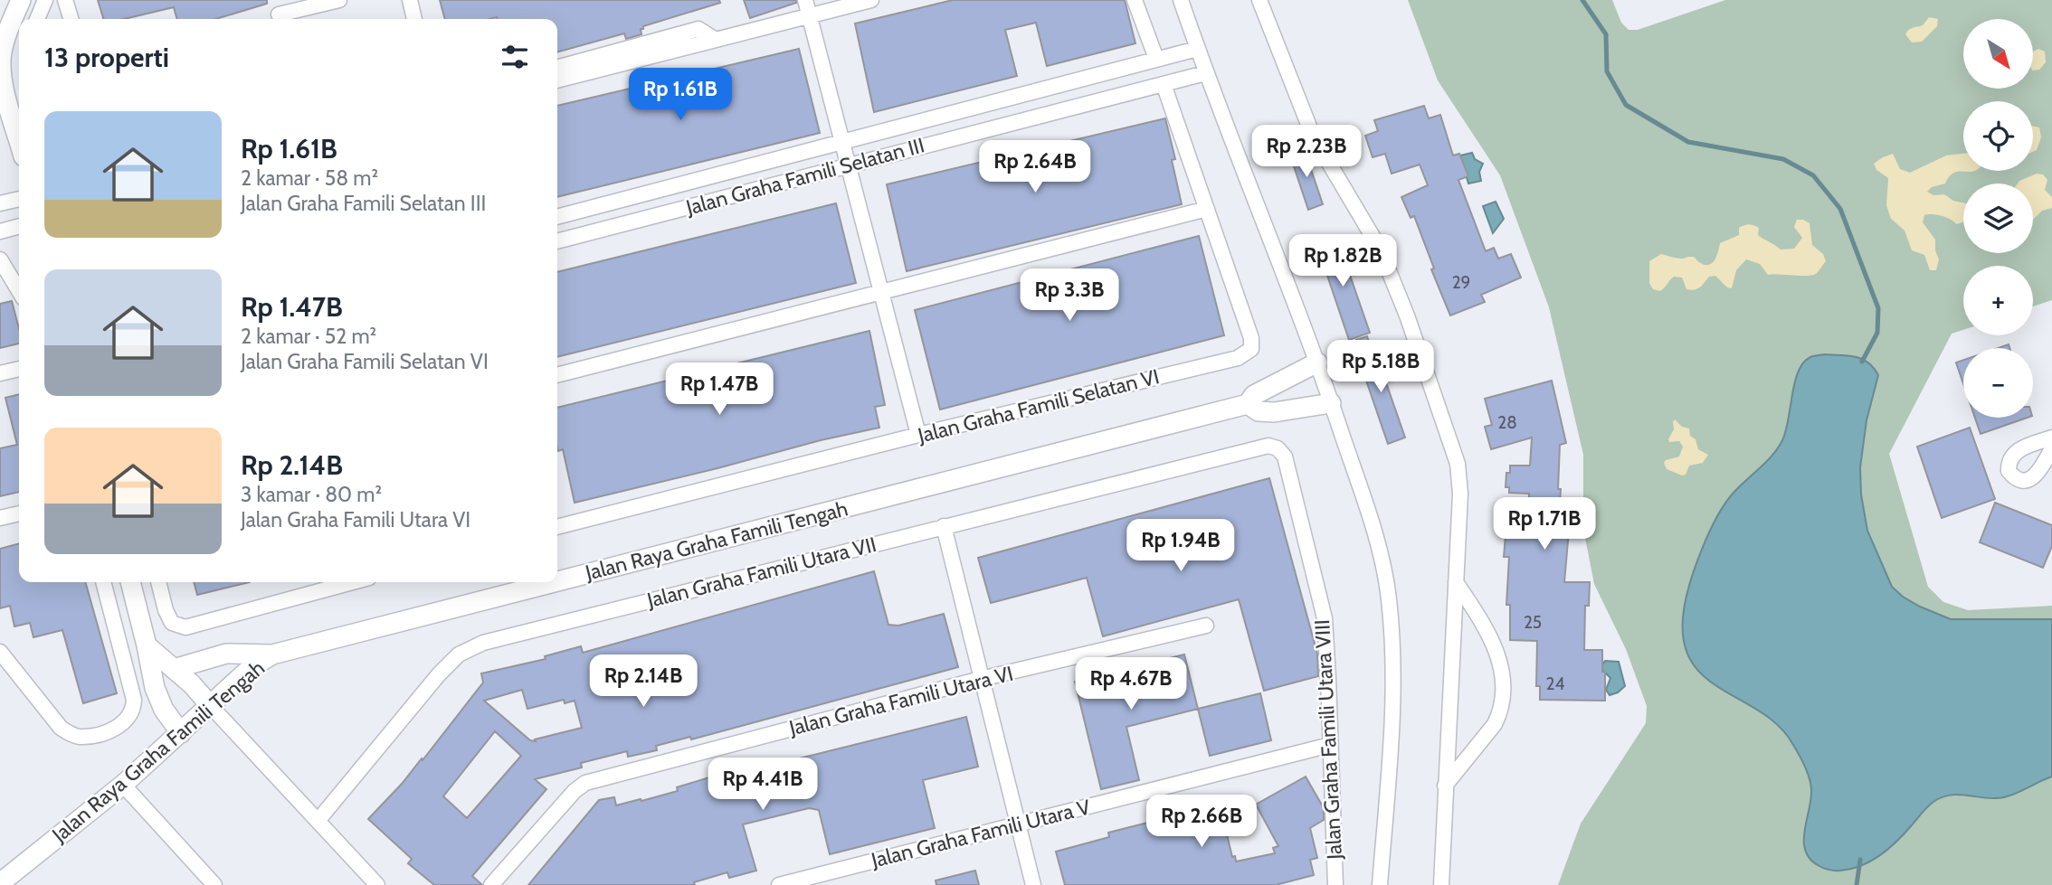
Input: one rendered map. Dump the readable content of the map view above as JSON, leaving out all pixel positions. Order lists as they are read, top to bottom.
{
  "streets": {
    "street": [
      "Jalan Graha Famili Selatan III",
      "Jalan Graha Famili Selatan VI",
      "Jalan Raya Graha Famili Tengah",
      "Jalan Graha Famili Utara VII",
      "Jalan Graha Famili Utara VI",
      "Jalan Graha Famili Utara VIII",
      "Jalan Graha Famili Utara V"
    ]
  },
  "crossings": [
    ["Jalan Graha Famili Selatan III", "Jalan Graha Famili Selatan VI"],
    ["Jalan Graha Famili Utara VII", "Jalan Graha Famili Utara VIII"],
    ["Jalan Graha Famili Utara VIII", "Jalan Graha Famili Utara V"]
  ],
  "house_numbers": [
    "29",
    "28",
    "25",
    "24"
  ],
  "north": "bottom right",
  "page": {
    "map_buttons": ["+", "−"],
    "heading": "13 properti",
    "price": [
      "Rp 1.61B",
      "Rp 2.23B",
      "Rp 2.64B",
      "Rp 1.82B",
      "Rp 3.3B",
      "Rp 5.18B",
      "Rp 1.47B",
      "Rp 1.71B",
      "Rp 1.94B",
      "Rp 2.14B",
      "Rp 4.67B",
      "Rp 4.41B",
      "Rp 2.66B"
    ],
    "list": [
      {
        "name": "Rp 1.61B",
        "note": "2 kamar · 58 m² · Jalan Graha Famili Selatan III"
      },
      {
        "name": "Rp 1.47B",
        "note": "2 kamar · 52 m² · Jalan Graha Famili Selatan VI"
      },
      {
        "name": "Rp 2.14B",
        "note": "3 kamar · 80 m² · Jalan Graha Famili Utara VI"
      }
    ]
  }
}
